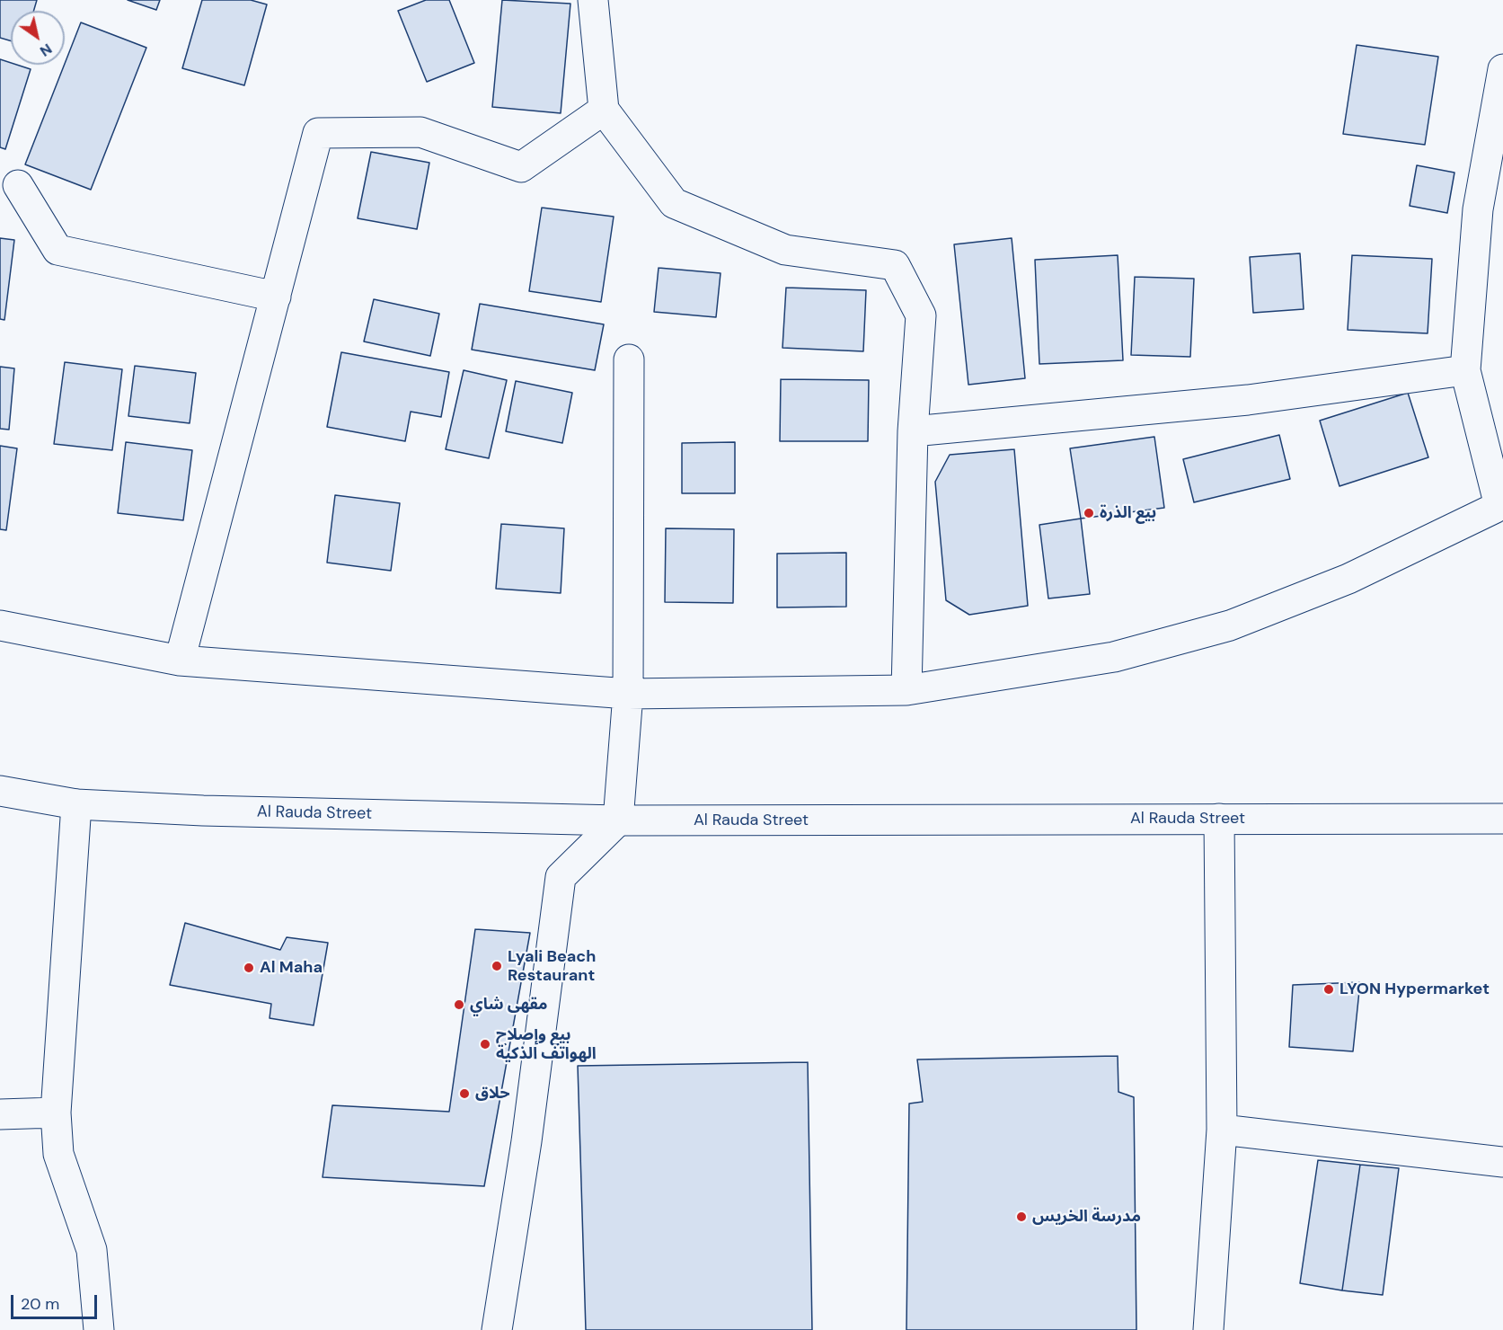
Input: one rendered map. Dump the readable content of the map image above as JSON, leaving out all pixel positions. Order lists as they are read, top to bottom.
{
  "streets": {
    "street": ["Al Rauda Street"]
  },
  "places": [
    "بيع الذرة",
    "Lyali Beach Restaurant",
    "Al Maha",
    "LYON Hypermarket",
    "مقهى شاي",
    "بيع وإصلاح الهواتف الذكية",
    "حلاق",
    "مدرسة الخريس"
  ],
  "scale_bar": "20 m",
  "north": "bottom right"
}
